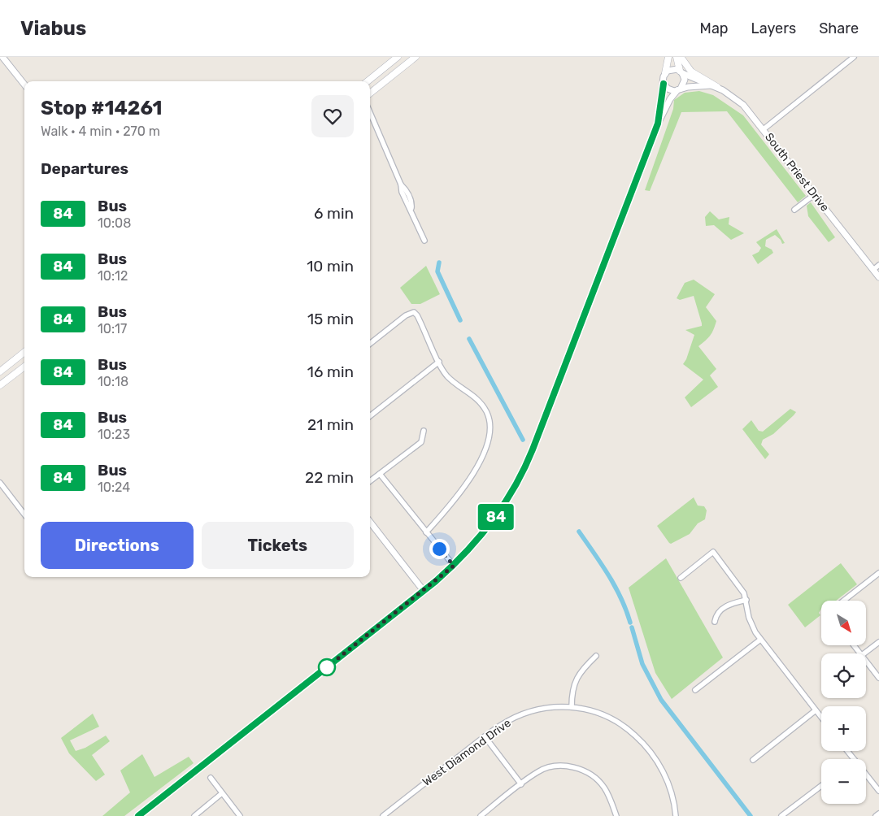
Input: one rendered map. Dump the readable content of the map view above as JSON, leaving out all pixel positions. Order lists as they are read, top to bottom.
{
  "streets": {
    "street": ["South Priest Drive", "West Diamond Drive"]
  },
  "lines": ["bus line 84"],
  "north": "bottom right",
  "page": {
    "header": "Viabus",
    "nav": ["Map", "Layers", "Share"],
    "on_map": "84",
    "heading": [
      ["Stop #14261", "Walk · 4 min · 270 m"],
      "Departures"
    ],
    "list": [
      {
        "mark": "84",
        "name": "Bus",
        "note": "10:08",
        "value": "6 min"
      },
      {
        "mark": "84",
        "name": "Bus",
        "note": "10:12",
        "value": "10 min"
      },
      {
        "mark": "84",
        "name": "Bus",
        "note": "10:17",
        "value": "15 min"
      },
      {
        "mark": "84",
        "name": "Bus",
        "note": "10:18",
        "value": "16 min"
      },
      {
        "mark": "84",
        "name": "Bus",
        "note": "10:23",
        "value": "21 min"
      },
      {
        "mark": "84",
        "name": "Bus",
        "note": "10:24",
        "value": "22 min"
      }
    ],
    "buttons": ["Directions", "Tickets"],
    "map_buttons": ["+", "−"]
  }
}
